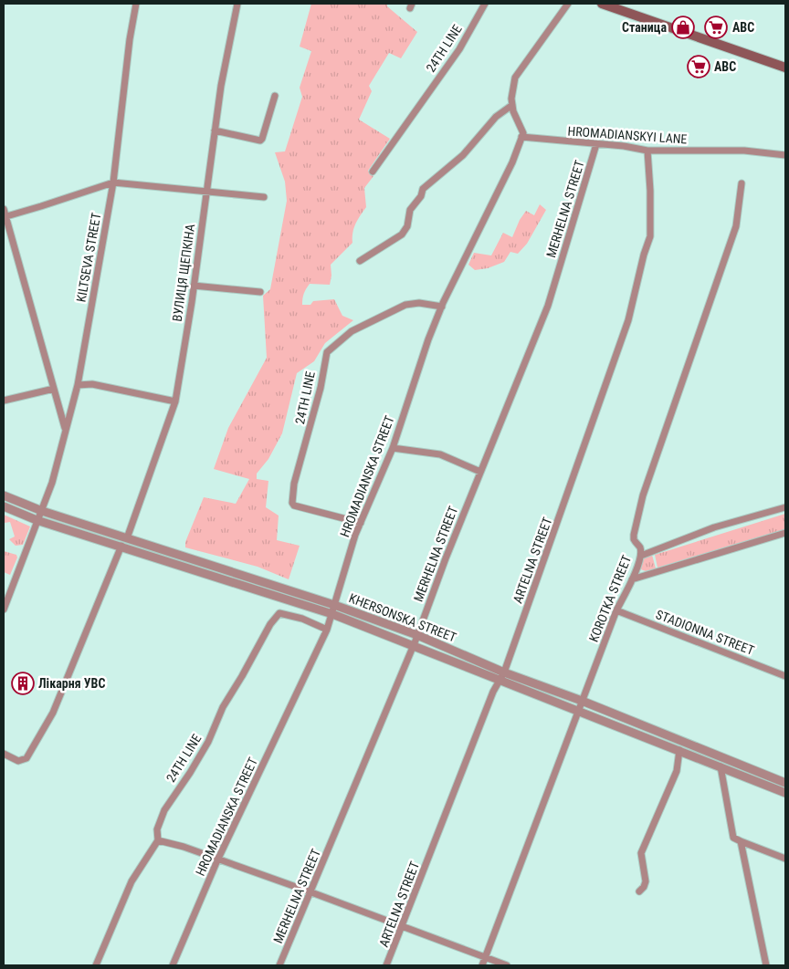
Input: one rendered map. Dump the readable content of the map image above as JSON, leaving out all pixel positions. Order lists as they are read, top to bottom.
{
  "streets": {
    "street": [
      "24TH LINE",
      "HROMADIANSKYI LANE",
      "MERHELNA STREET",
      "KILTSEVA STREET",
      "ВУЛИЦЯ ЩЕПКІНА",
      "HROMADIANSKA STREET",
      "ARTELNA STREET",
      "KOROTKA STREET",
      "KHERSONSKA STREET",
      "STADIONNA STREET"
    ]
  },
  "crossings": [
    ["24TH LINE", "HROMADIANSKA STREET"],
    ["HROMADIANSKYI LANE", "MERHELNA STREET"],
    ["HROMADIANSKYI LANE", "HROMADIANSKA STREET"],
    ["HROMADIANSKYI LANE", "ARTELNA STREET"],
    ["MERHELNA STREET", "KHERSONSKA STREET"],
    ["KILTSEVA STREET", "KHERSONSKA STREET"],
    ["ВУЛИЦЯ ЩЕПКІНА", "KHERSONSKA STREET"],
    ["HROMADIANSKA STREET", "KHERSONSKA STREET"],
    ["ARTELNA STREET", "KHERSONSKA STREET"],
    ["KOROTKA STREET", "KHERSONSKA STREET"],
    ["KOROTKA STREET", "STADIONNA STREET"]
  ],
  "places": {
    "shop": ["Станица"],
    "supermarket": ["АВС", "ABC"],
    "building": ["Лікарня УВС"]
  }
}
